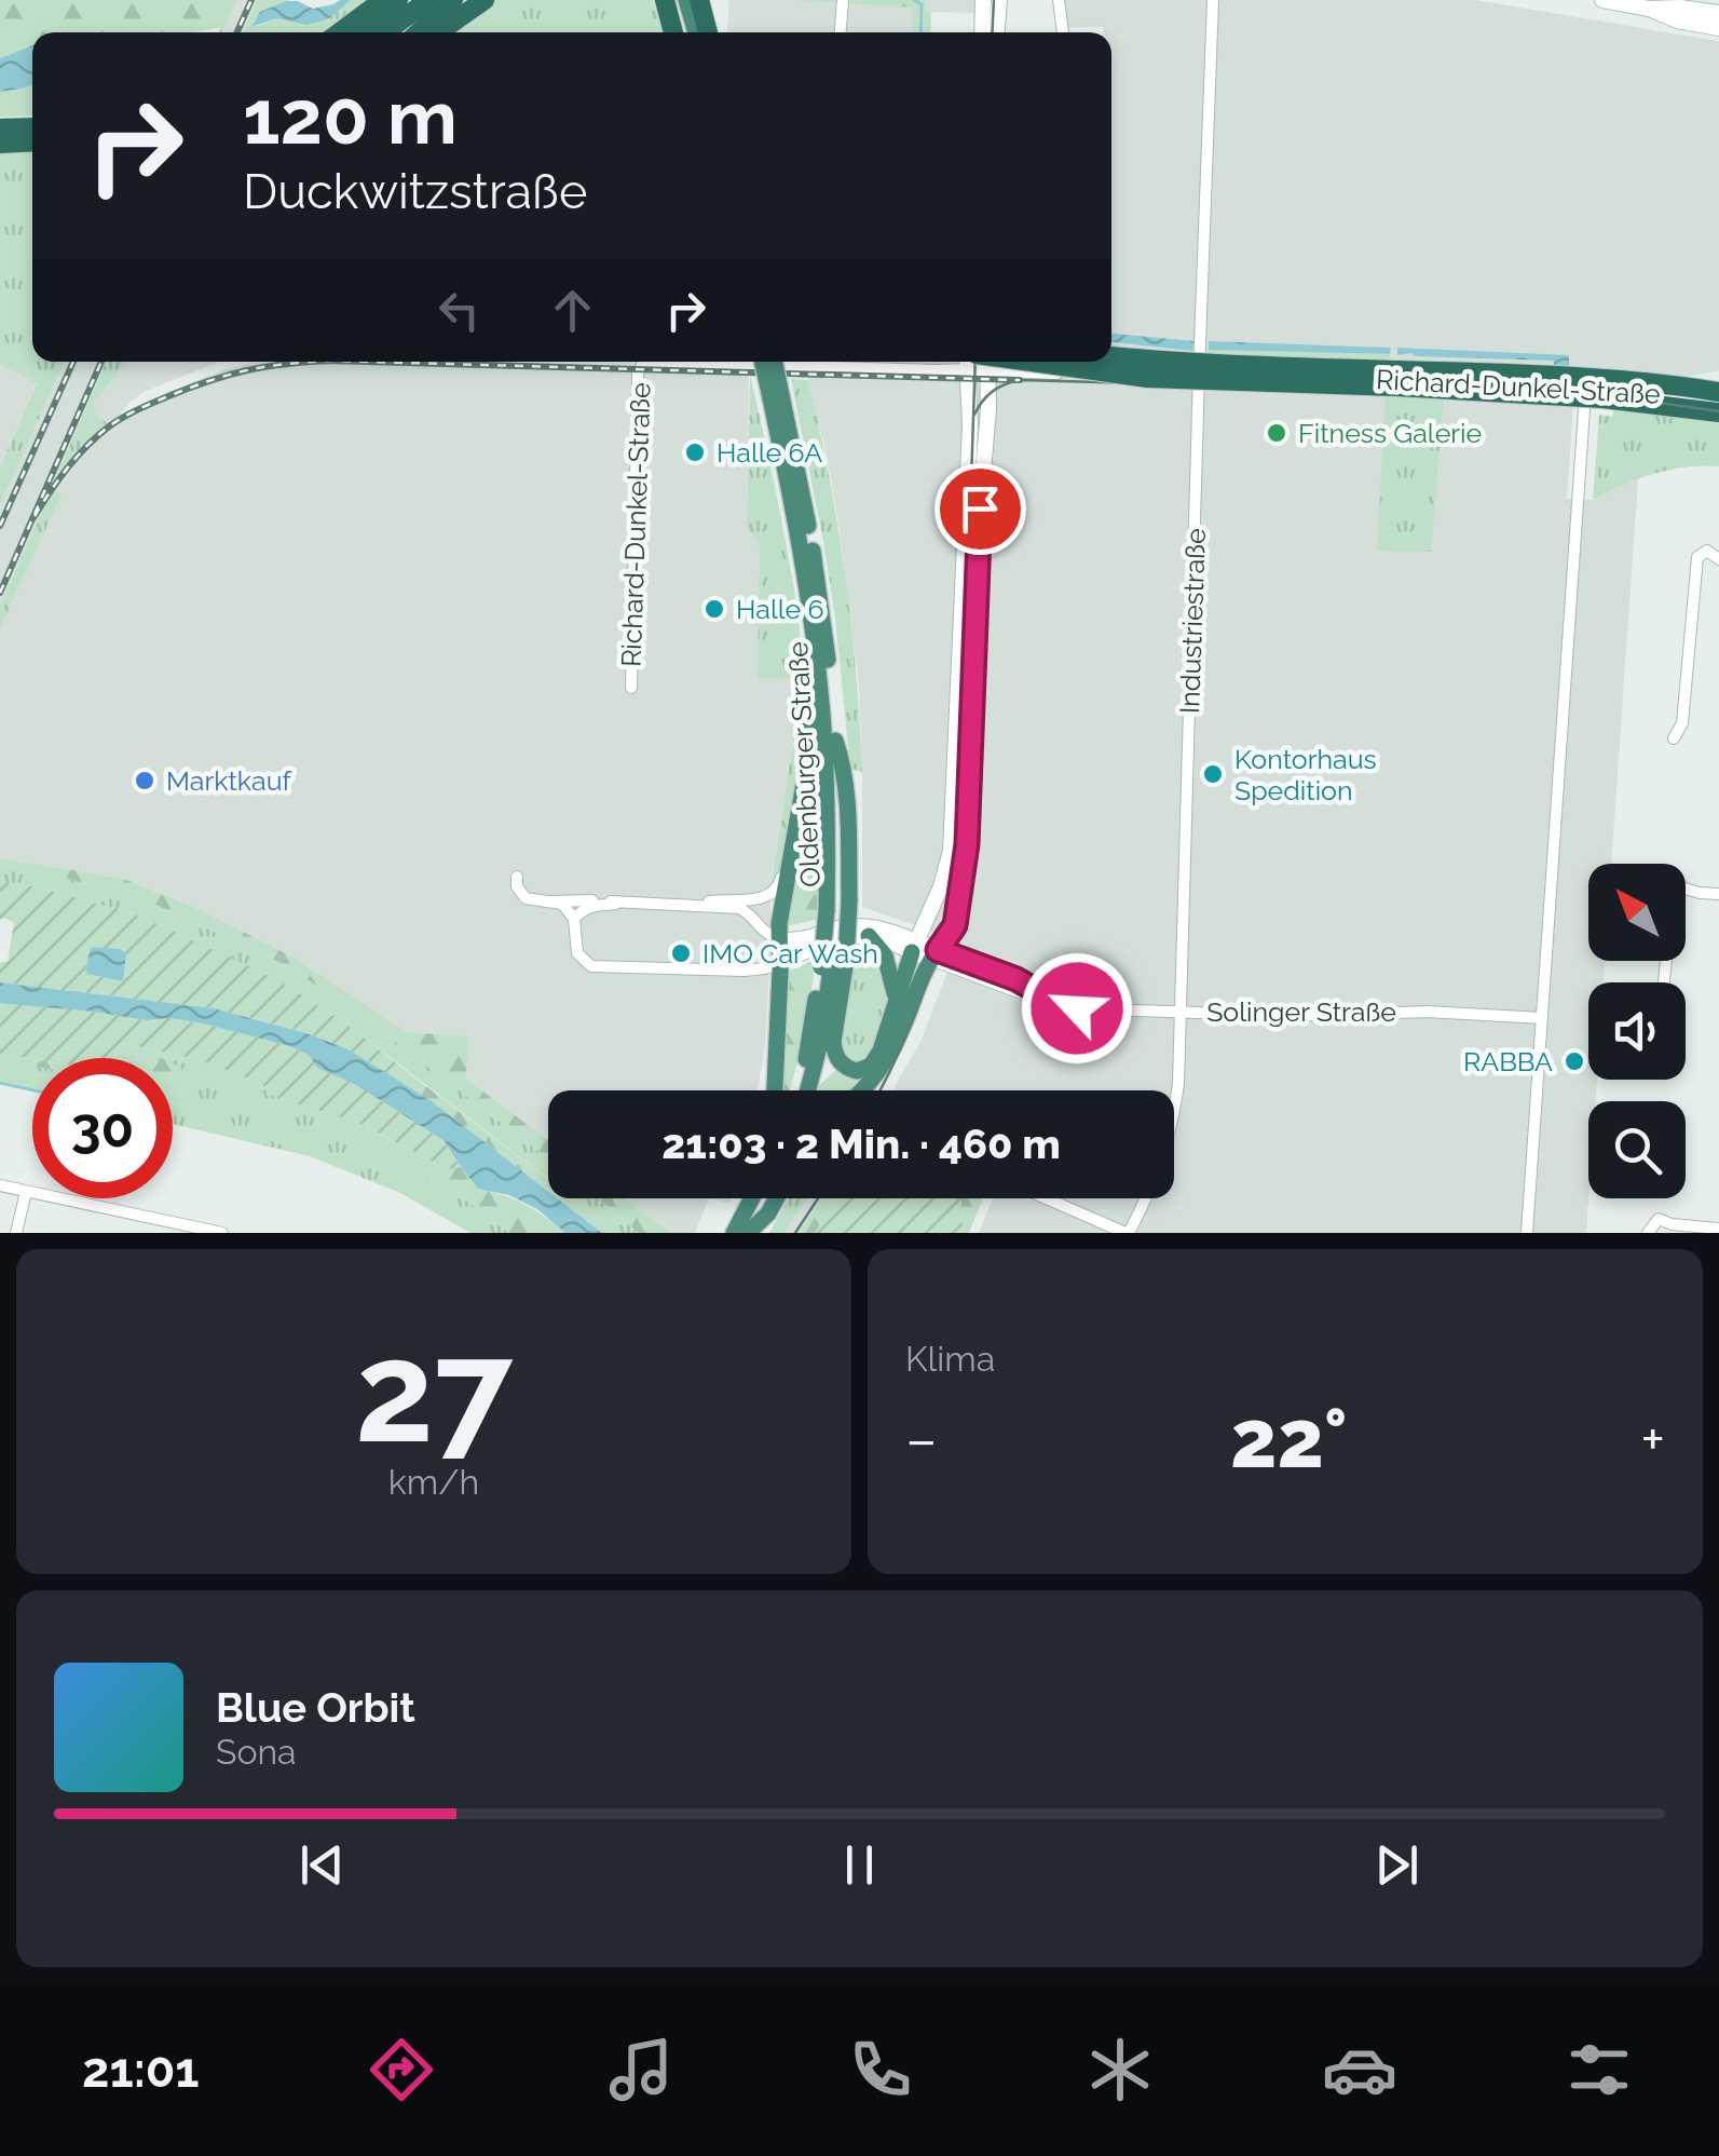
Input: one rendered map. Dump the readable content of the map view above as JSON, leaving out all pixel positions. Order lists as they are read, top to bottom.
{
  "streets": {
    "highway": ["Oldenburger Straße"],
    "main road": ["Solinger Straße"],
    "street": ["Richard-Dunkel-Straße", "Industriestraße"]
  },
  "crossings": [
    ["Richard-Dunkel-Straße", "Industriestraße"],
    ["Industriestraße", "Solinger Straße"]
  ],
  "places": [
    "Fitness Galerie",
    "Halle 6A",
    "Halle 6",
    "Kontorhaus Spedition",
    "Marktkauf",
    "IMO Car Wash",
    "RABBA"
  ],
  "north": "top left",
  "page": {
    "turn": ["120 m", "Duckwitzstraße"],
    "limit": "30",
    "trip": "21:03 · 2 Min. · 460 m",
    "tile": [
      ["27", "km/h"],
      "Klima"
    ],
    "heat": ["−", "22°", "+"],
    "song": ["Blue Orbit", "Sona"],
    "tabs": "21:01"
  }
}
